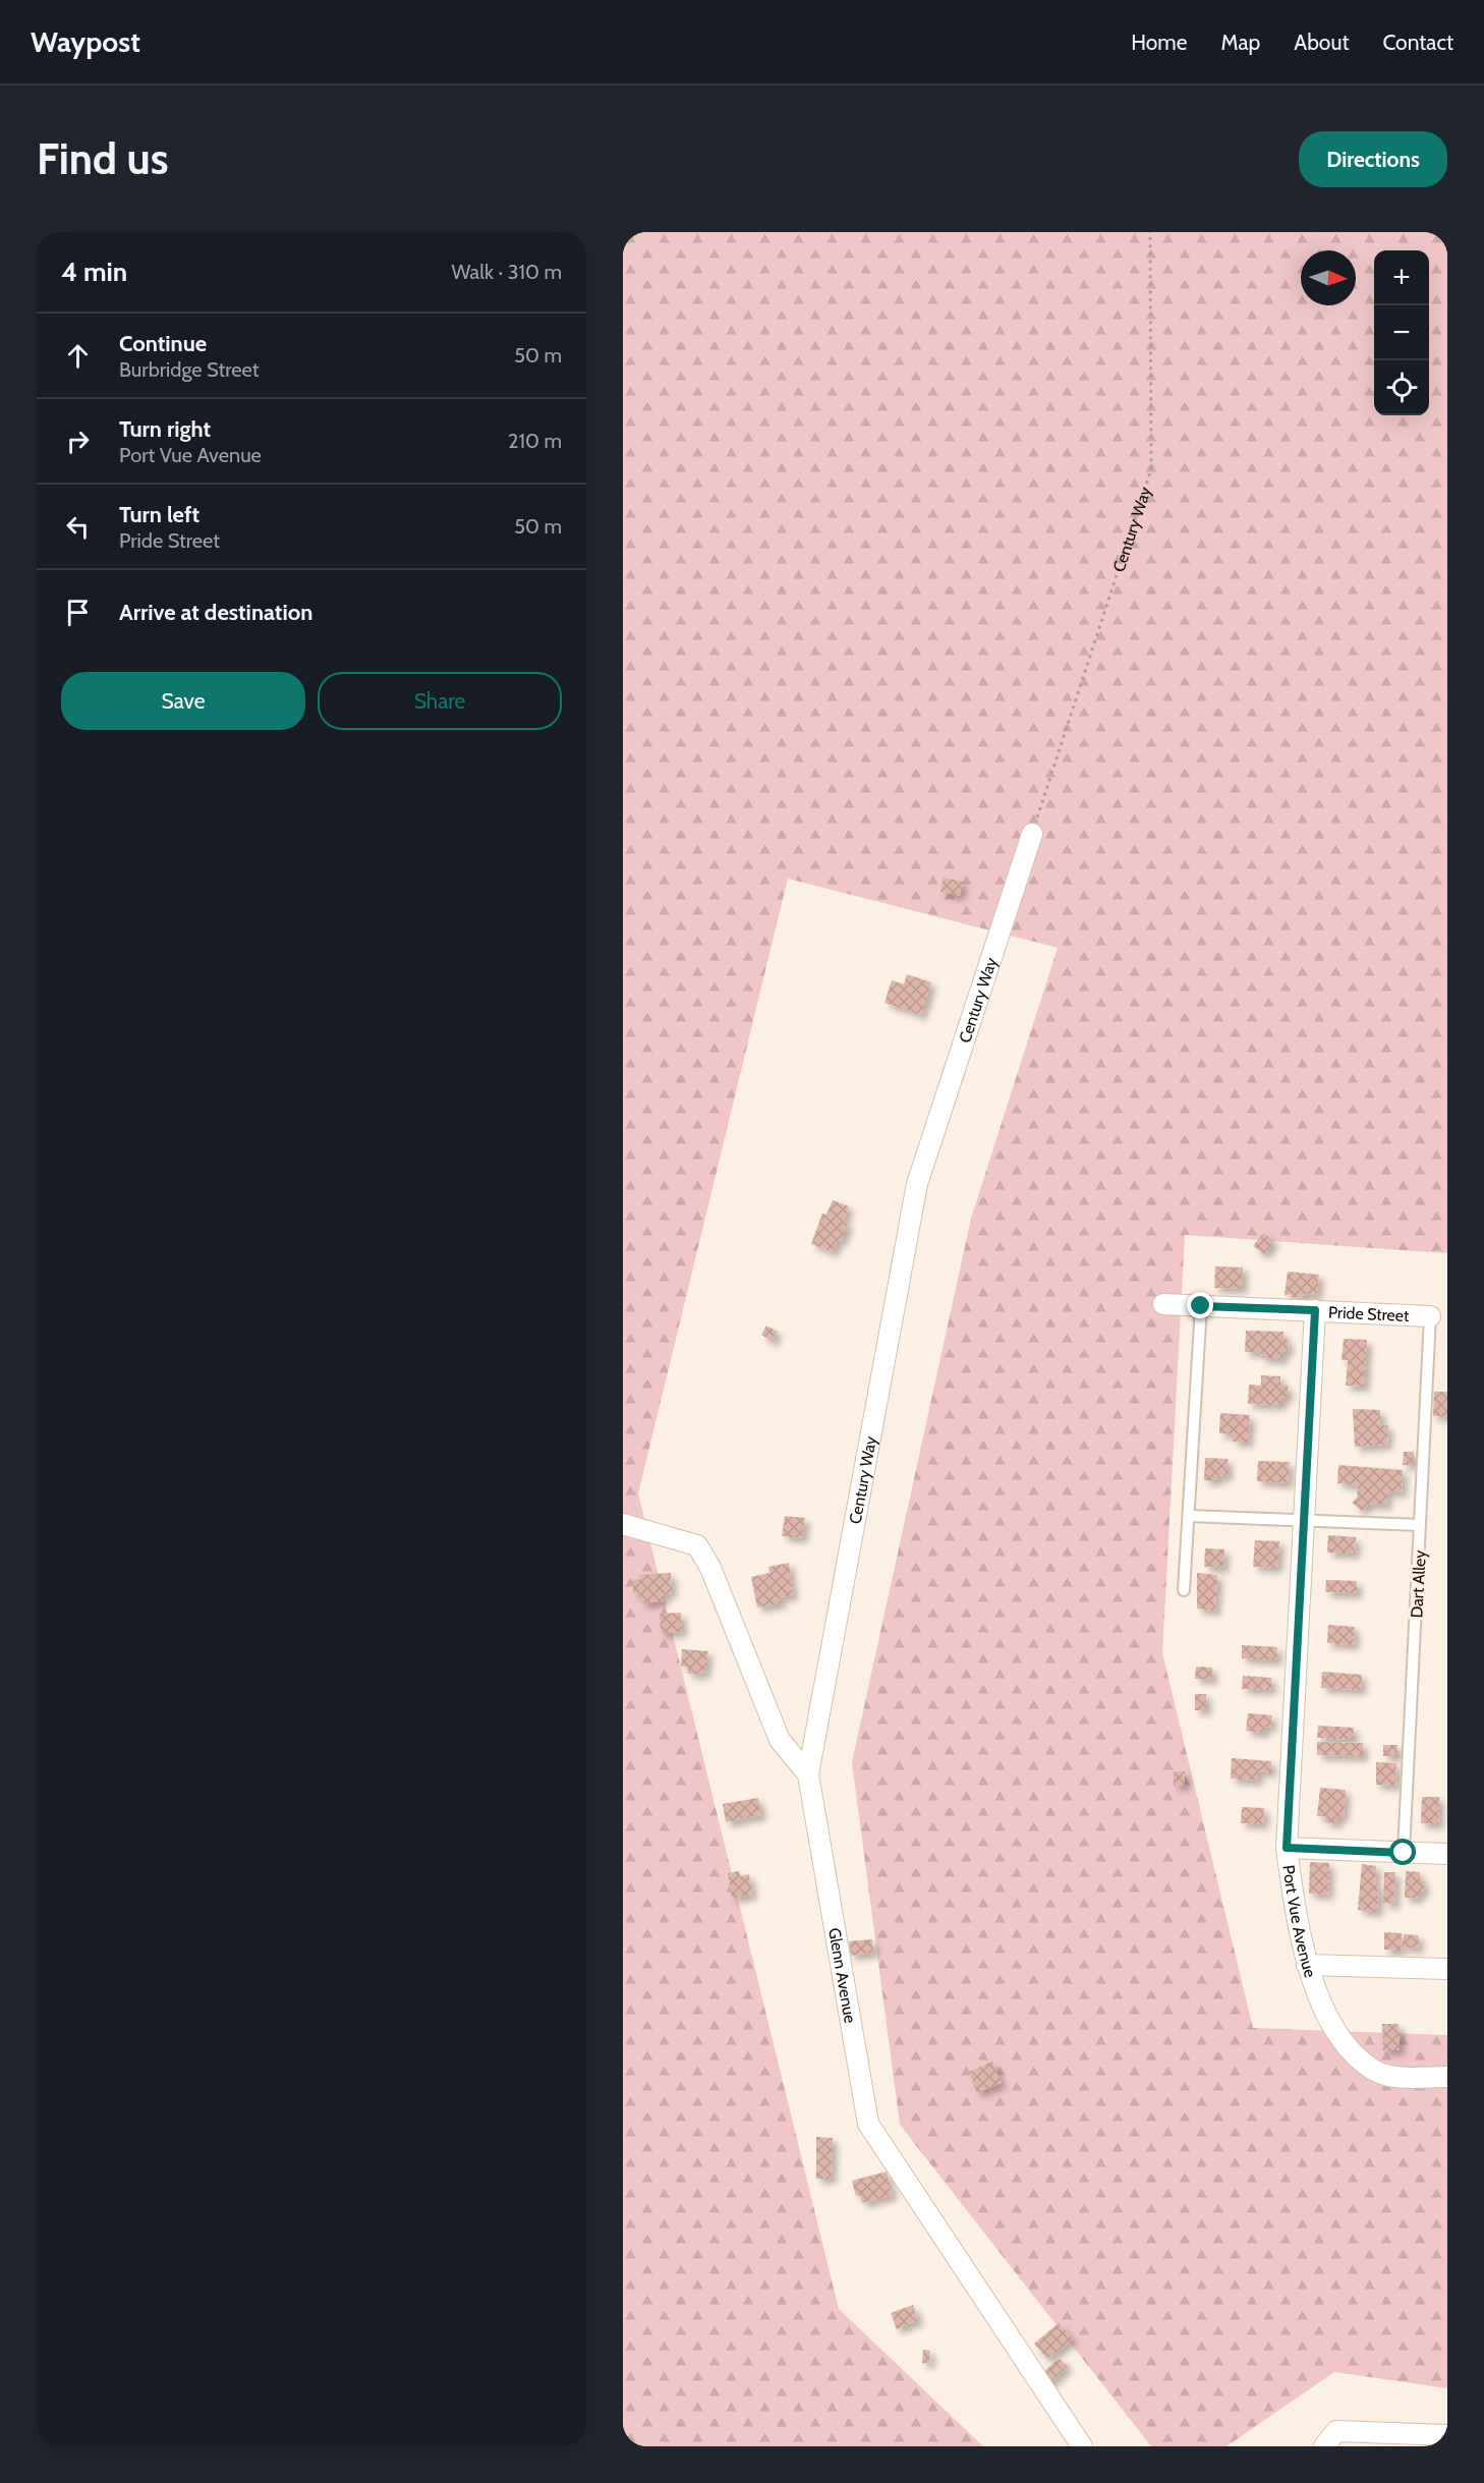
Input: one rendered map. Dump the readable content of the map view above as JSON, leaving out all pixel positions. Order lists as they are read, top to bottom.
{
  "streets": {
    "street": [
      "Century Way",
      "Pride Street",
      "Port Vue Avenue",
      "Glenn Avenue"
    ],
    "lane": ["Dart Alley"]
  },
  "crossings": [
    ["Century Way", "Glenn Avenue"],
    ["Pride Street", "Dart Alley"],
    ["Pride Street", "Port Vue Avenue"]
  ],
  "north": "right",
  "page": {
    "header": "Waypost",
    "nav": [
      "Home",
      "Map",
      "About",
      "Contact"
    ],
    "buttons": [
      "Directions",
      ["Save", "Share"]
    ],
    "title": "Find us",
    "heading": ["4 min", "Walk · 310 m"],
    "map_buttons": ["+", "−"],
    "list": [
      ["Continue", "Burbridge Street", "50 m"],
      ["Turn right", "Port Vue Avenue", "210 m"],
      ["Turn left", "Pride Street", "50 m"],
      "Arrive at destination"
    ]
  }
}
